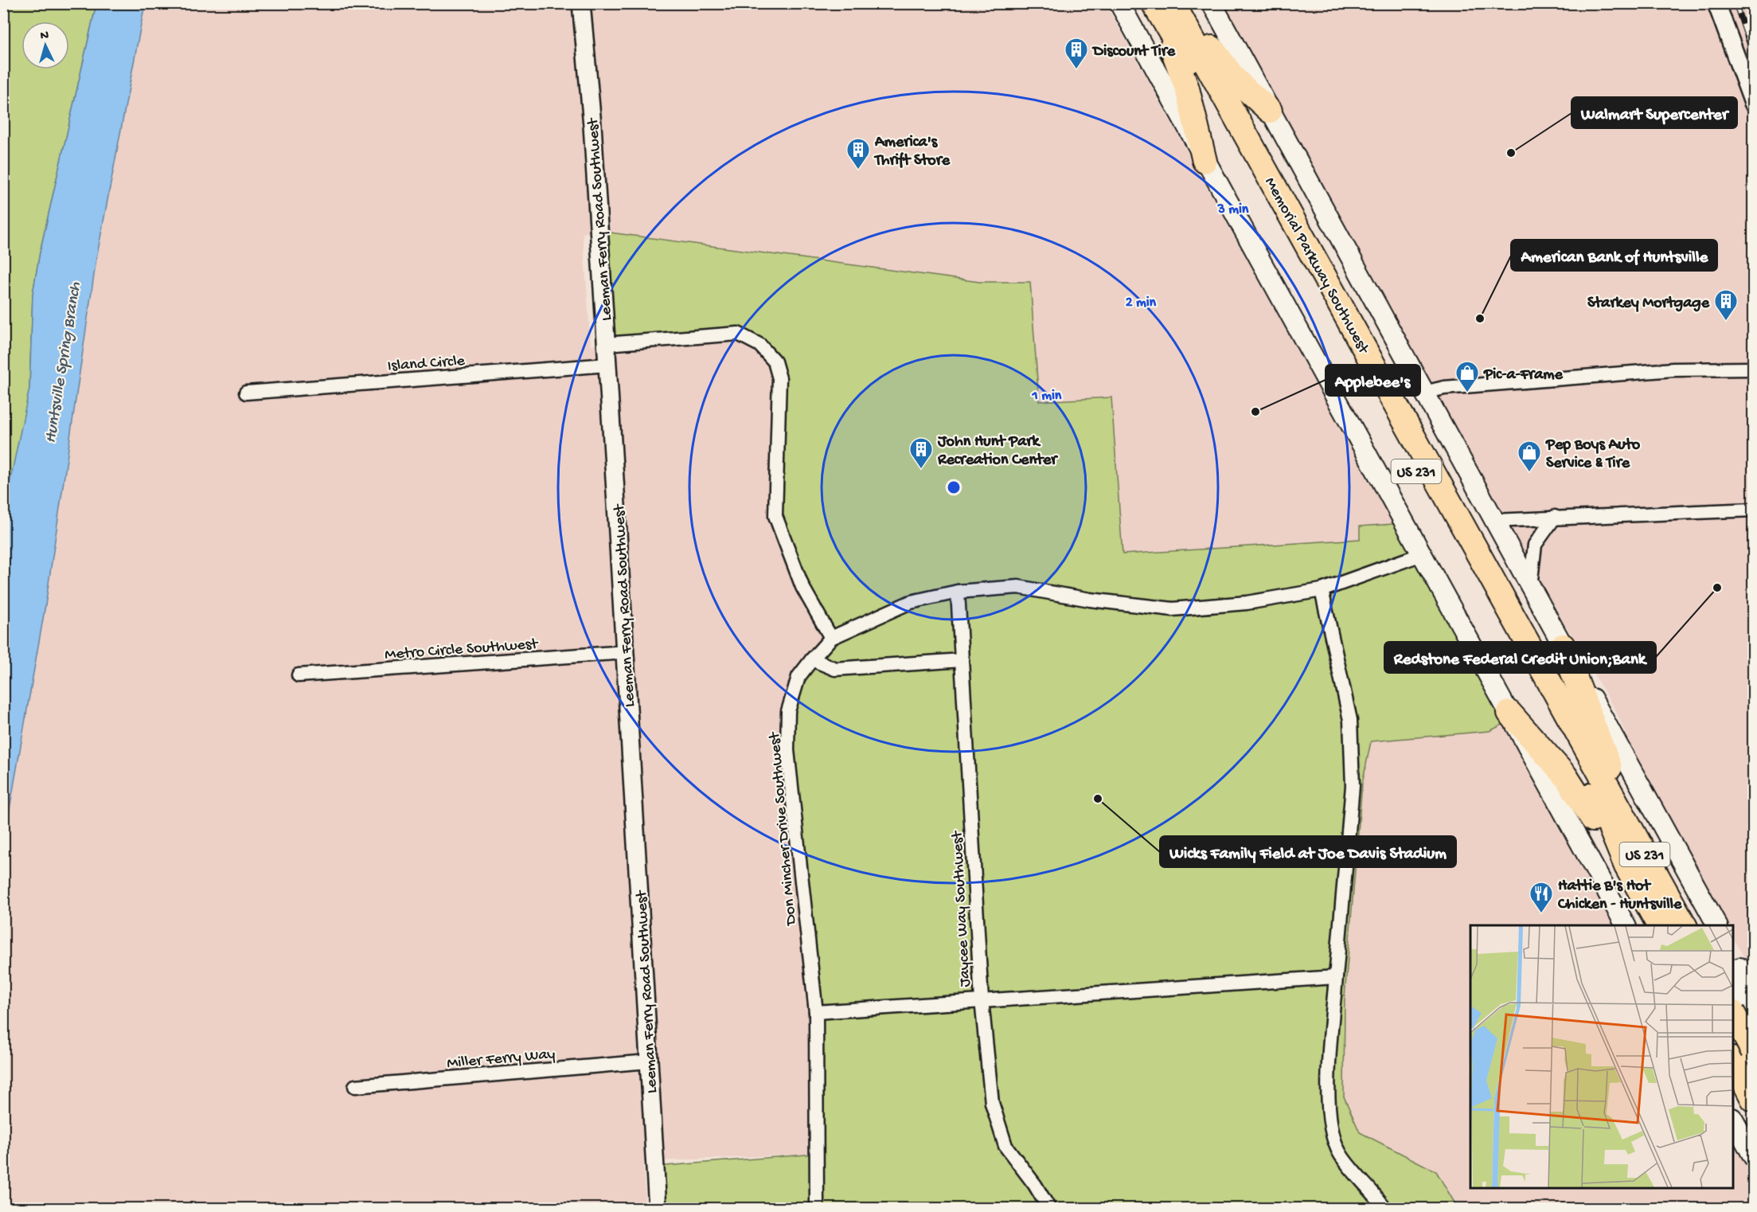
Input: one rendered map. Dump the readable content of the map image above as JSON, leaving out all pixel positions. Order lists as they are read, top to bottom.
{
  "streets": {
    "highway": ["Memorial Parkway Southwest", "US 231"],
    "street": [
      "Leeman Ferry Road Southwest",
      "Island Circle",
      "Metro Circle Southwest",
      "Don Mincher Drive Southwest",
      "Jaycee Way Southwest",
      "Miller Ferry Way"
    ]
  },
  "crossings": [
    ["Leeman Ferry Road Southwest", "Island Circle"],
    ["Leeman Ferry Road Southwest", "Metro Circle Southwest"],
    ["Leeman Ferry Road Southwest", "Miller Ferry Way"],
    ["Don Mincher Drive Southwest", "Jaycee Way Southwest"]
  ],
  "water": ["Huntsville Spring Branch"],
  "places": {
    "building": [
      "Discount Tire",
      "America's Thrift Store",
      "Starkey Mortgage",
      "John Hunt Park Recreation Center"
    ],
    "other": [
      "Walmart Supercenter",
      "American Bank of Huntsville",
      "Applebee's",
      "Redstone Federal Credit Union;Bank",
      "Wicks Family Field at Joe Davis Stadium"
    ],
    "shop": ["Pic-a-Frame", "Pep Boys Auto Service & Tire"],
    "restaurant": ["Hattie B's Hot Chicken - Huntsville"]
  },
  "north": "top",
  "rings": ["3 min", "2 min", "1 min"]
}
